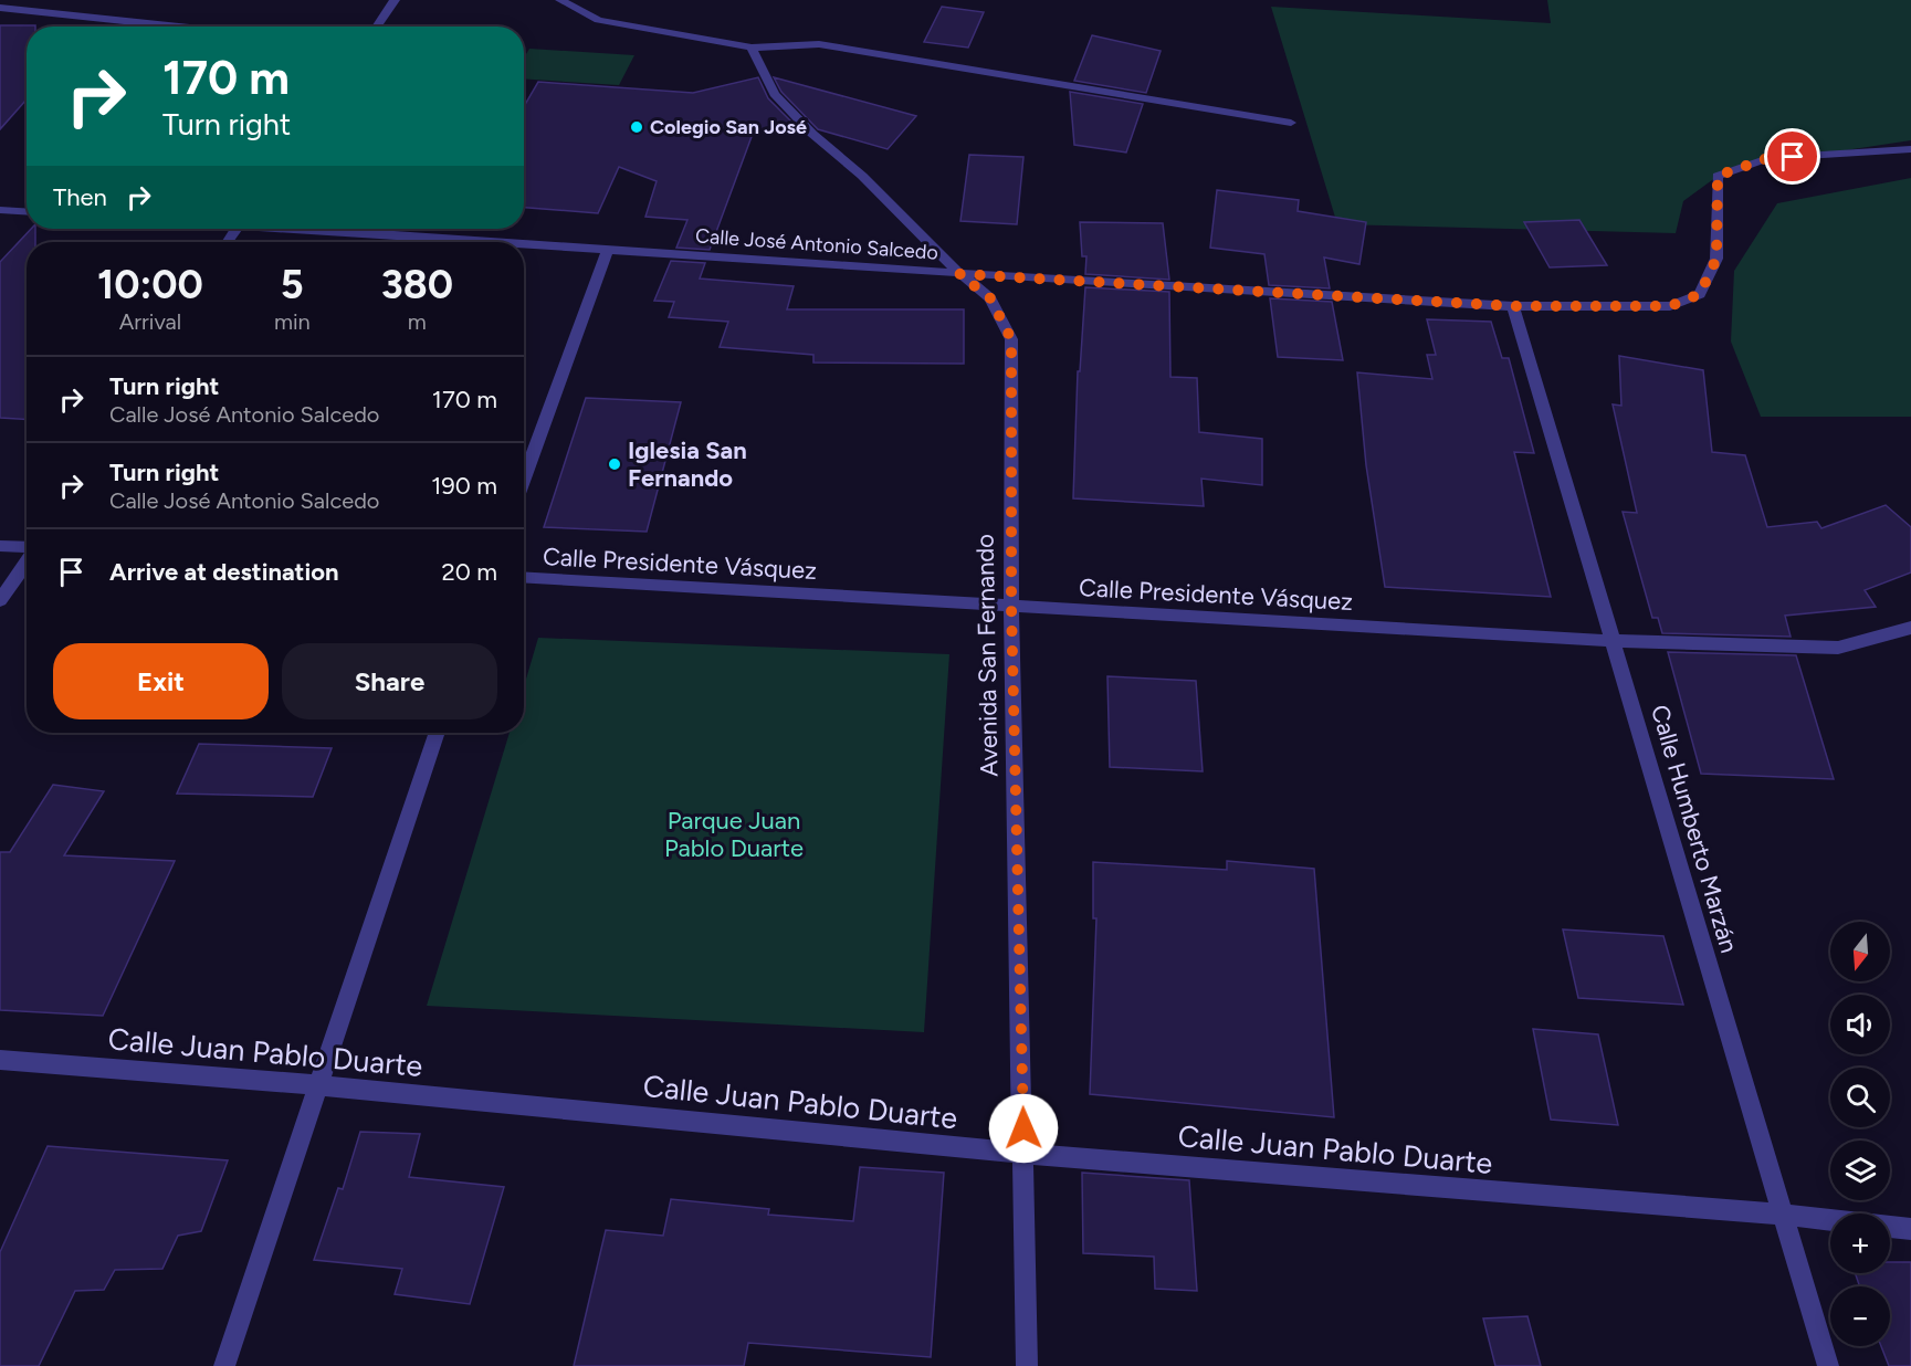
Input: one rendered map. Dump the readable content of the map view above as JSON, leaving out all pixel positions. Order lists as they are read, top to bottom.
{
  "streets": {
    "street": [
      "Calle José Antonio Salcedo",
      "Calle Presidente Vásquez",
      "Avenida San Fernando",
      "Calle Humberto Marzán",
      "Calle Juan Pablo Duarte"
    ]
  },
  "crossings": [
    ["Calle José Antonio Salcedo", "Avenida San Fernando"],
    ["Calle José Antonio Salcedo", "Calle Humberto Marzán"],
    ["Calle Presidente Vásquez", "Avenida San Fernando"],
    ["Calle Presidente Vásquez", "Calle Humberto Marzán"],
    ["Avenida San Fernando", "Calle Juan Pablo Duarte"],
    ["Calle Humberto Marzán", "Calle Juan Pablo Duarte"]
  ],
  "parks": ["Parque Juan Pablo Duarte"],
  "places": ["Colegio San José", "Iglesia San Fernando"],
  "north": "bottom",
  "page": {
    "turn": ["170 m", "Turn right"],
    "then": "Then",
    "eta": [
      "10:00",
      "Arrival",
      "5",
      "min",
      "380",
      "m"
    ],
    "list": [
      {
        "name": "Turn right",
        "note": "Calle José Antonio Salcedo",
        "value": "170 m"
      },
      {
        "name": "Turn right",
        "note": "Calle José Antonio Salcedo",
        "value": "190 m"
      },
      {
        "name": "Arrive at destination",
        "value": "20 m"
      }
    ],
    "buttons": ["Exit", "Share"],
    "map_buttons": ["+", "−"]
  }
}
